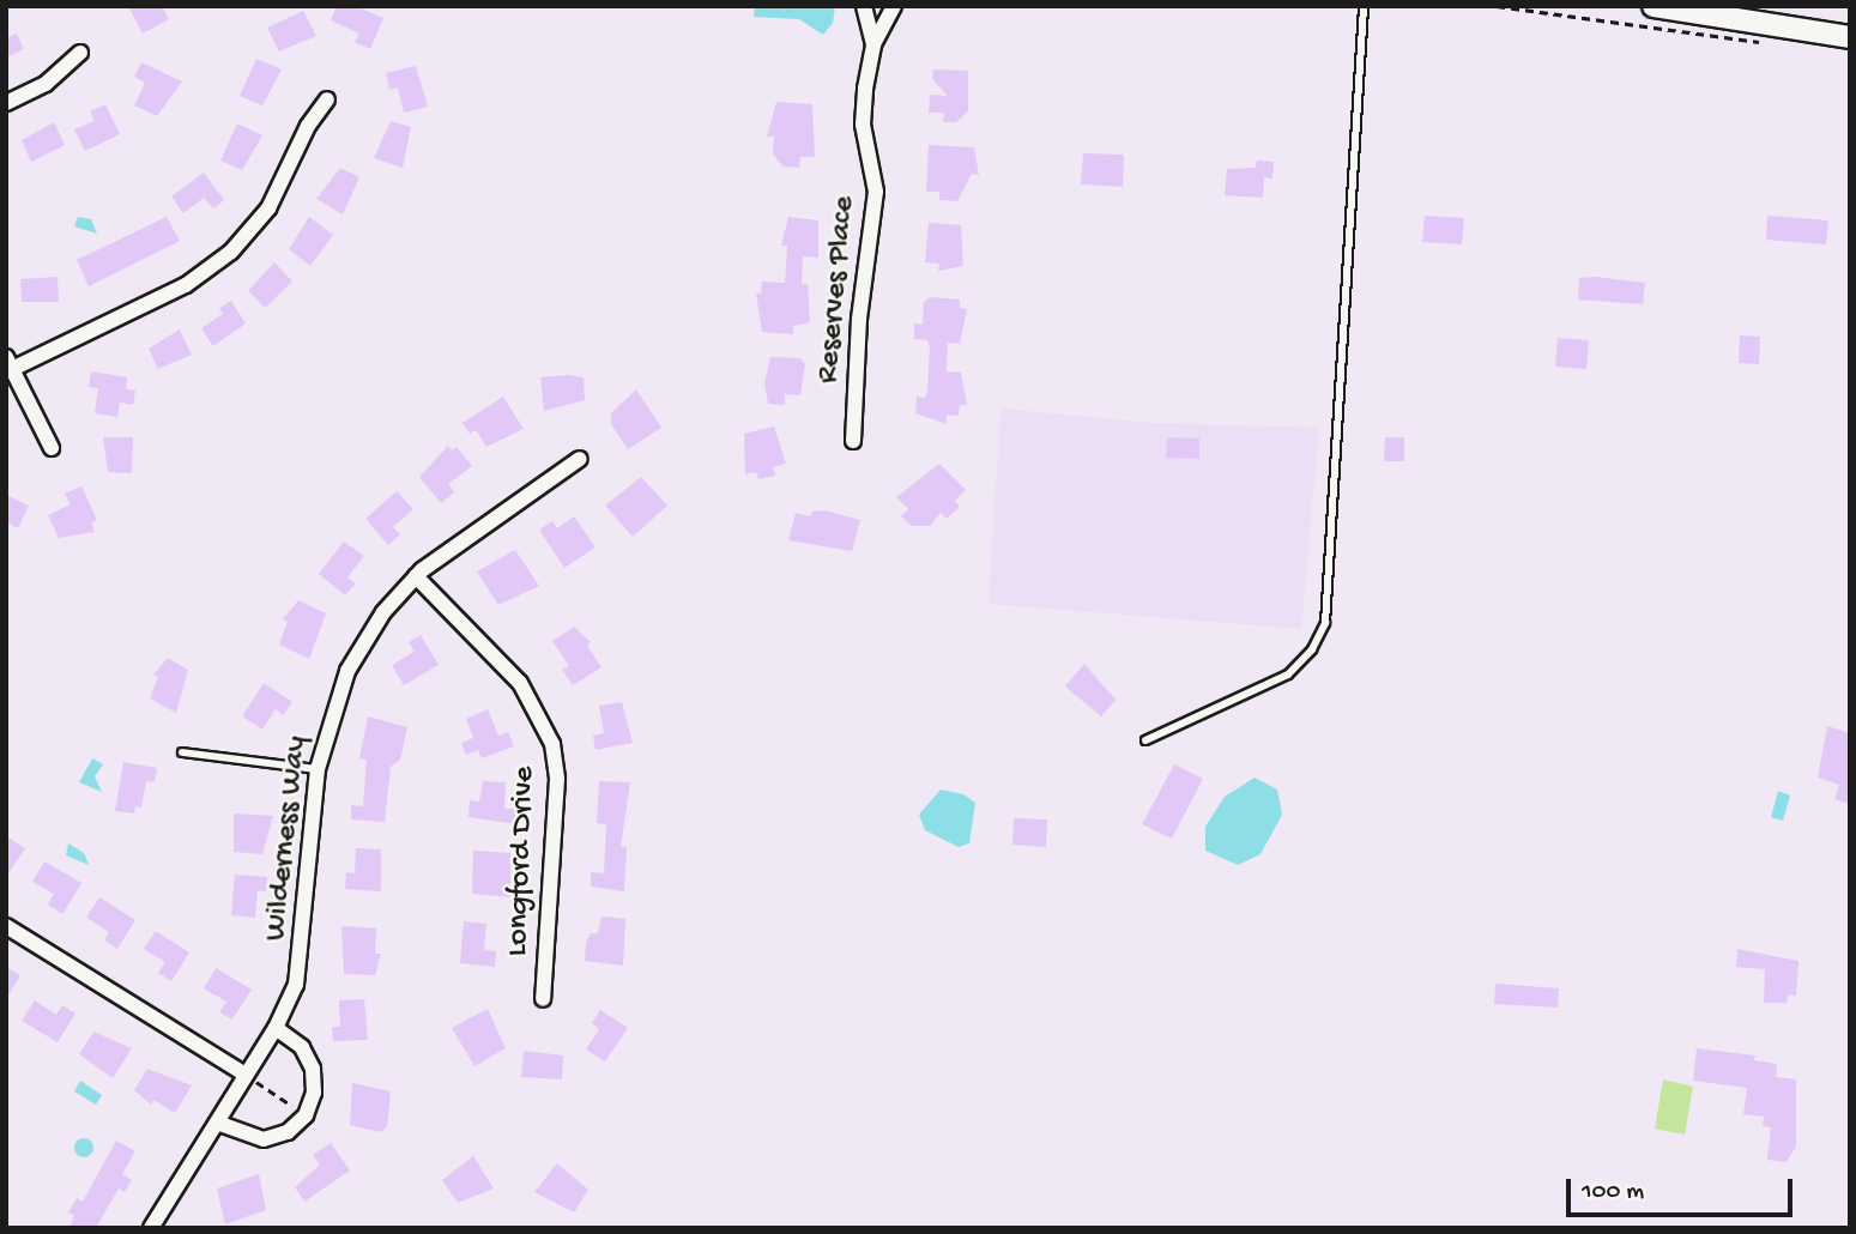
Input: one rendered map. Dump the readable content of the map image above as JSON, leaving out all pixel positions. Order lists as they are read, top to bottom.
{
  "streets": {
    "street": ["Reserves Place", "Wilderness Way", "Longford Drive"]
  },
  "crossings": [
    ["Wilderness Way", "Longford Drive"]
  ],
  "scale_bar": "100 m"
}
